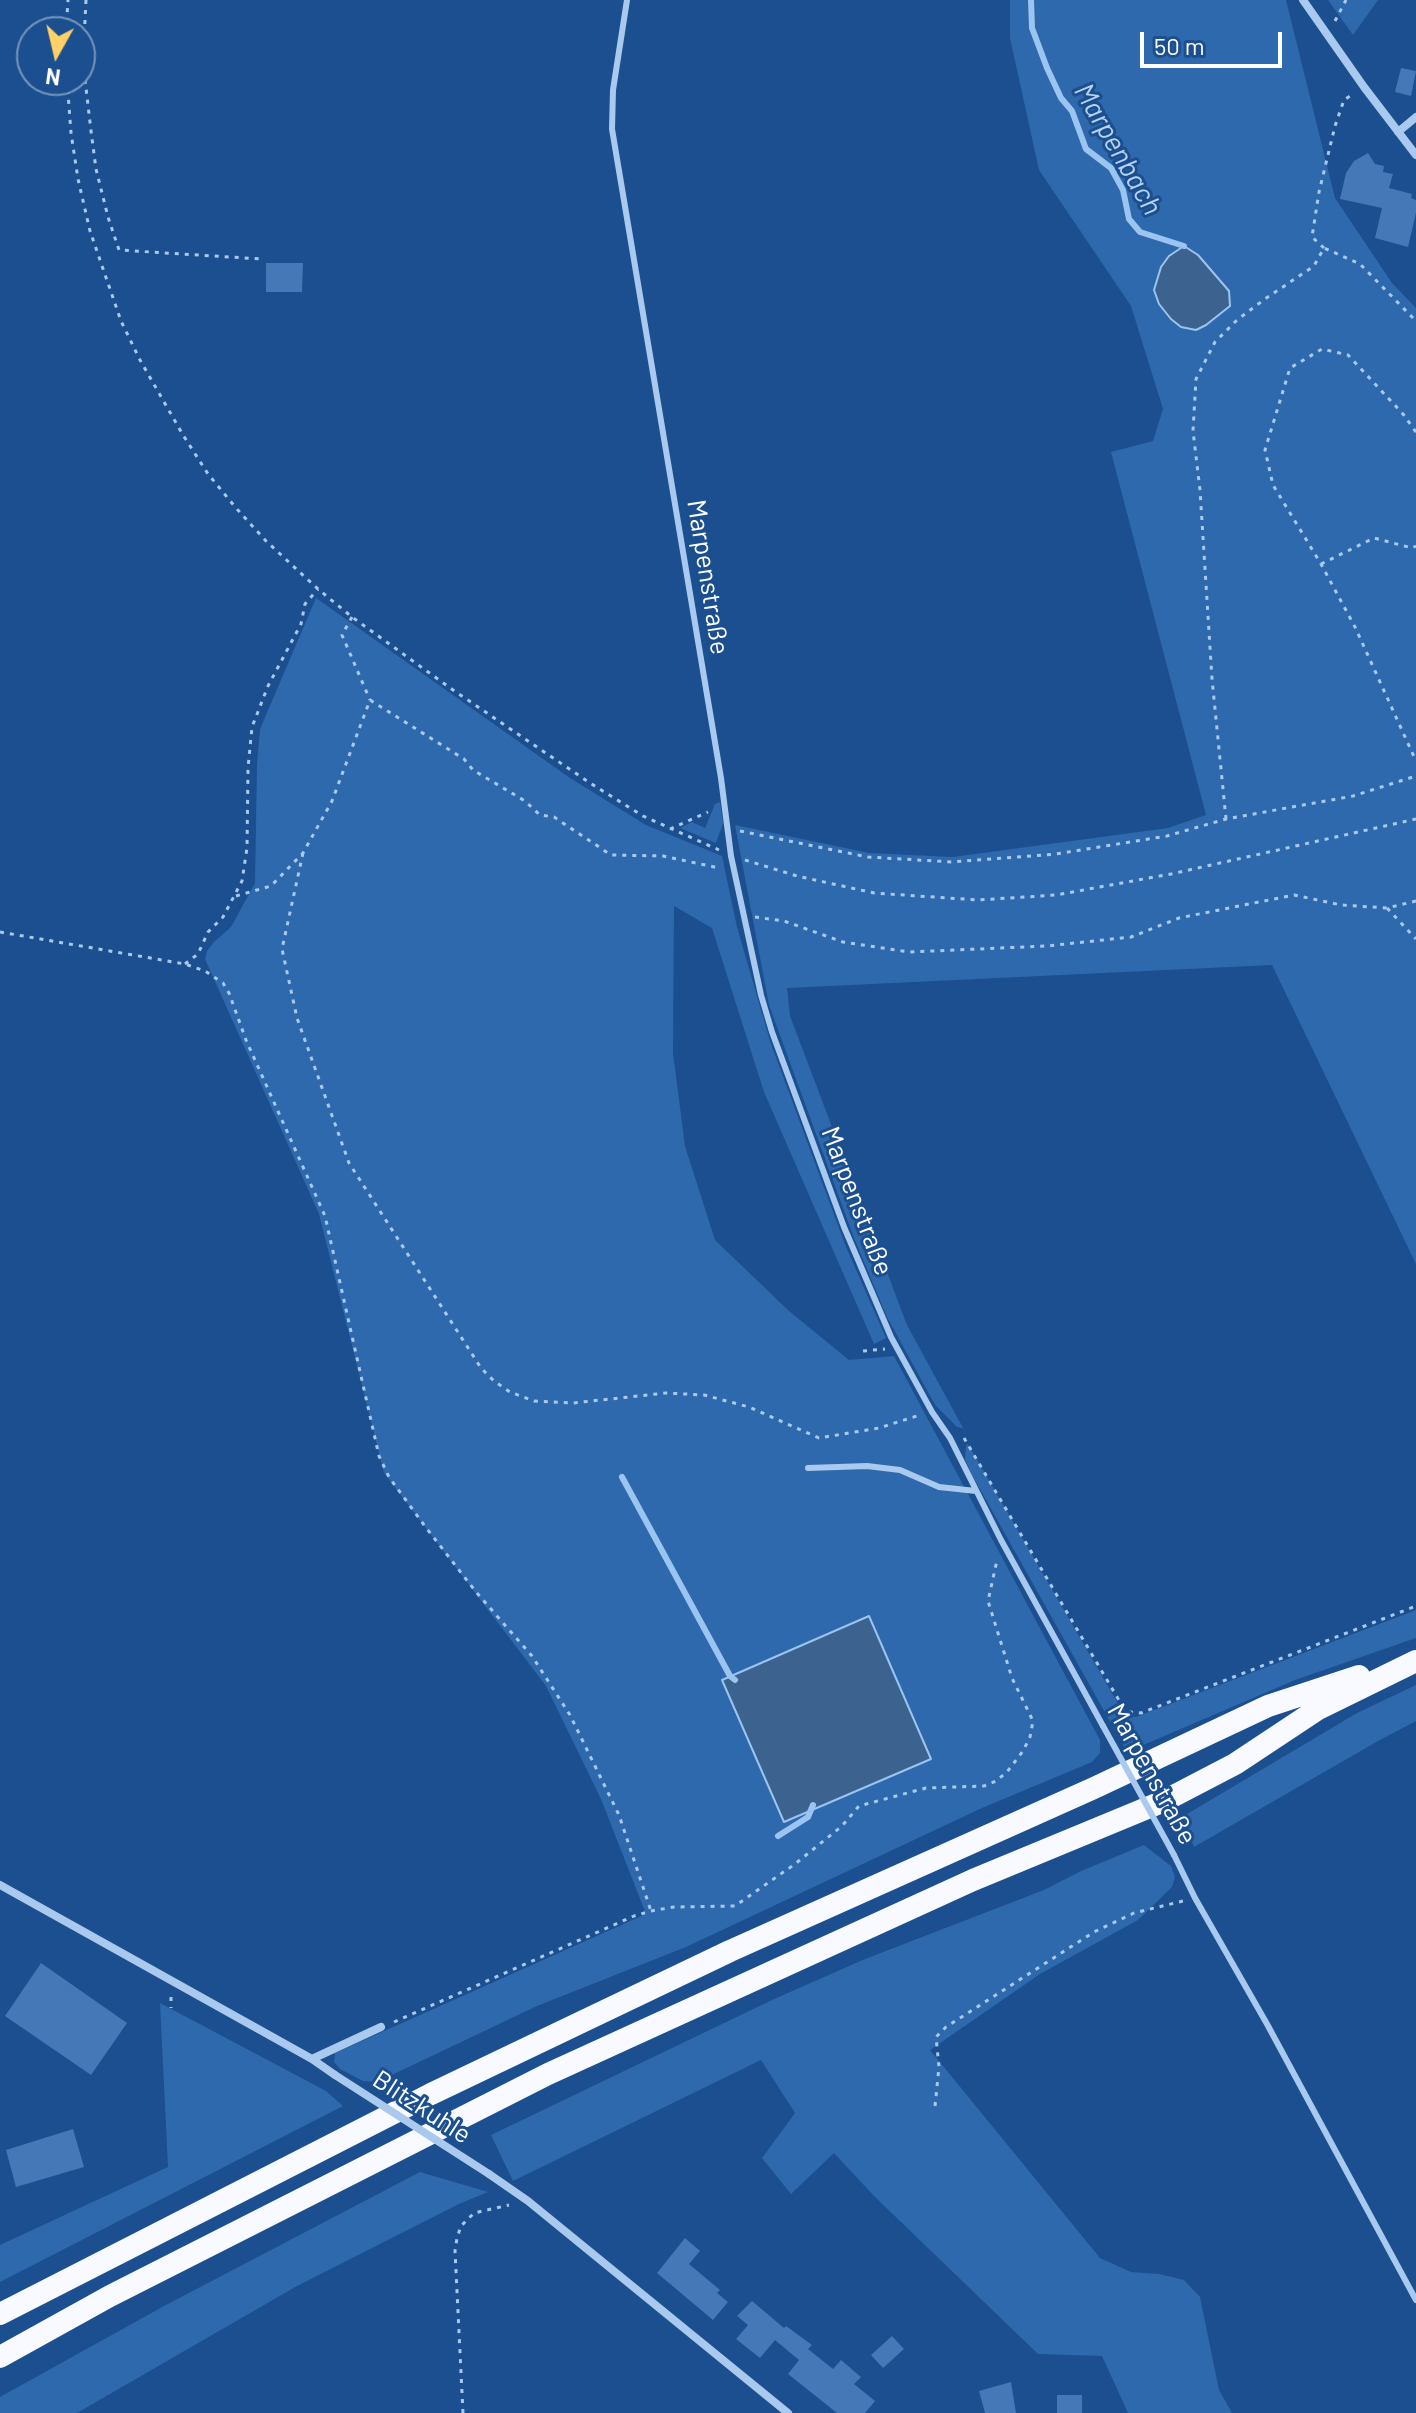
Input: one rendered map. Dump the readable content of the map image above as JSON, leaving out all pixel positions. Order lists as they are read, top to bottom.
{
  "streets": {
    "street": ["Blitzkuhle"],
    "lane": ["Marpenstraße"]
  },
  "water": ["Marpenbach"],
  "scale_bar": "50 m",
  "north": "bottom"
}
